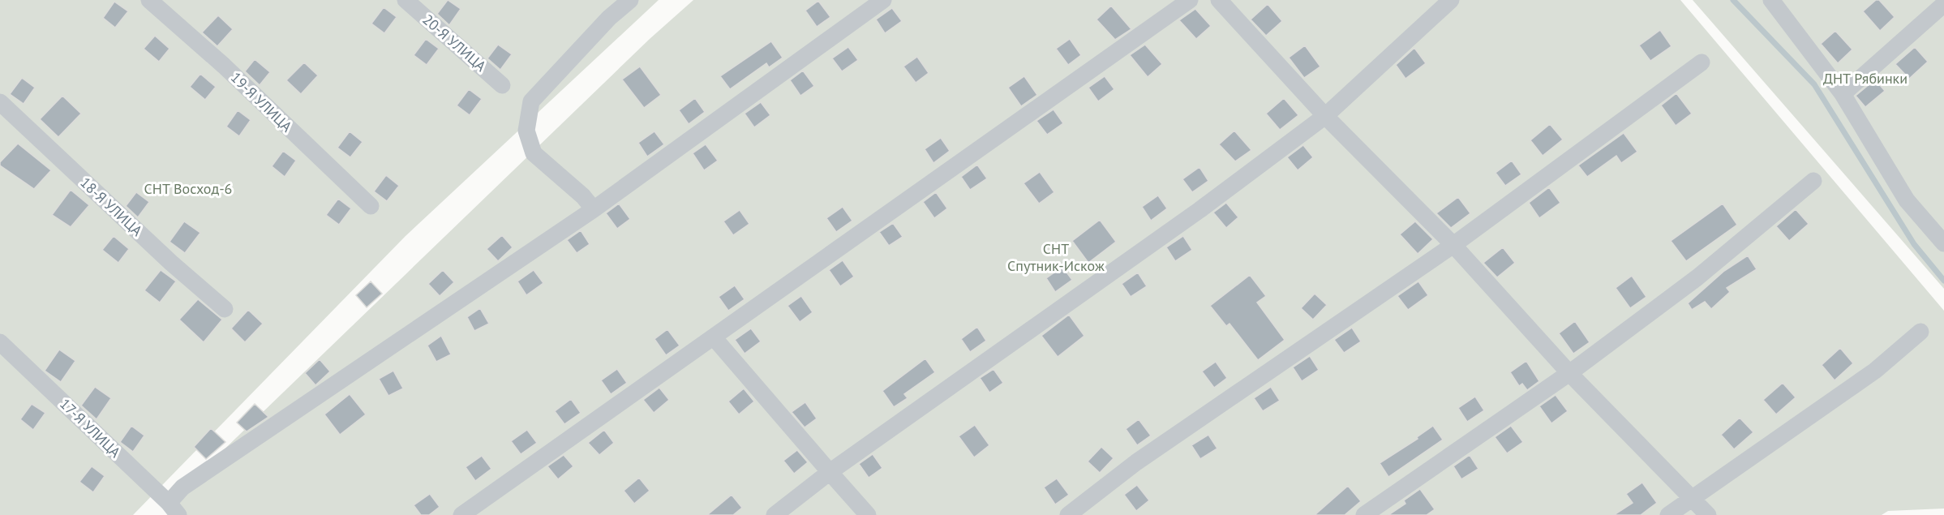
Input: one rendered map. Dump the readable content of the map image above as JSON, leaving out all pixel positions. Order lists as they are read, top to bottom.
{
  "streets": {
    "street": [
      "20-Я УЛИЦА",
      "19-Я УЛИЦА",
      "18-Я УЛИЦА",
      "17-Я УЛИЦА"
    ]
  },
  "parks": ["ДНТ Рябинки", "СНТ Восход-6", "СНТ Спутник-Искож"]
}
